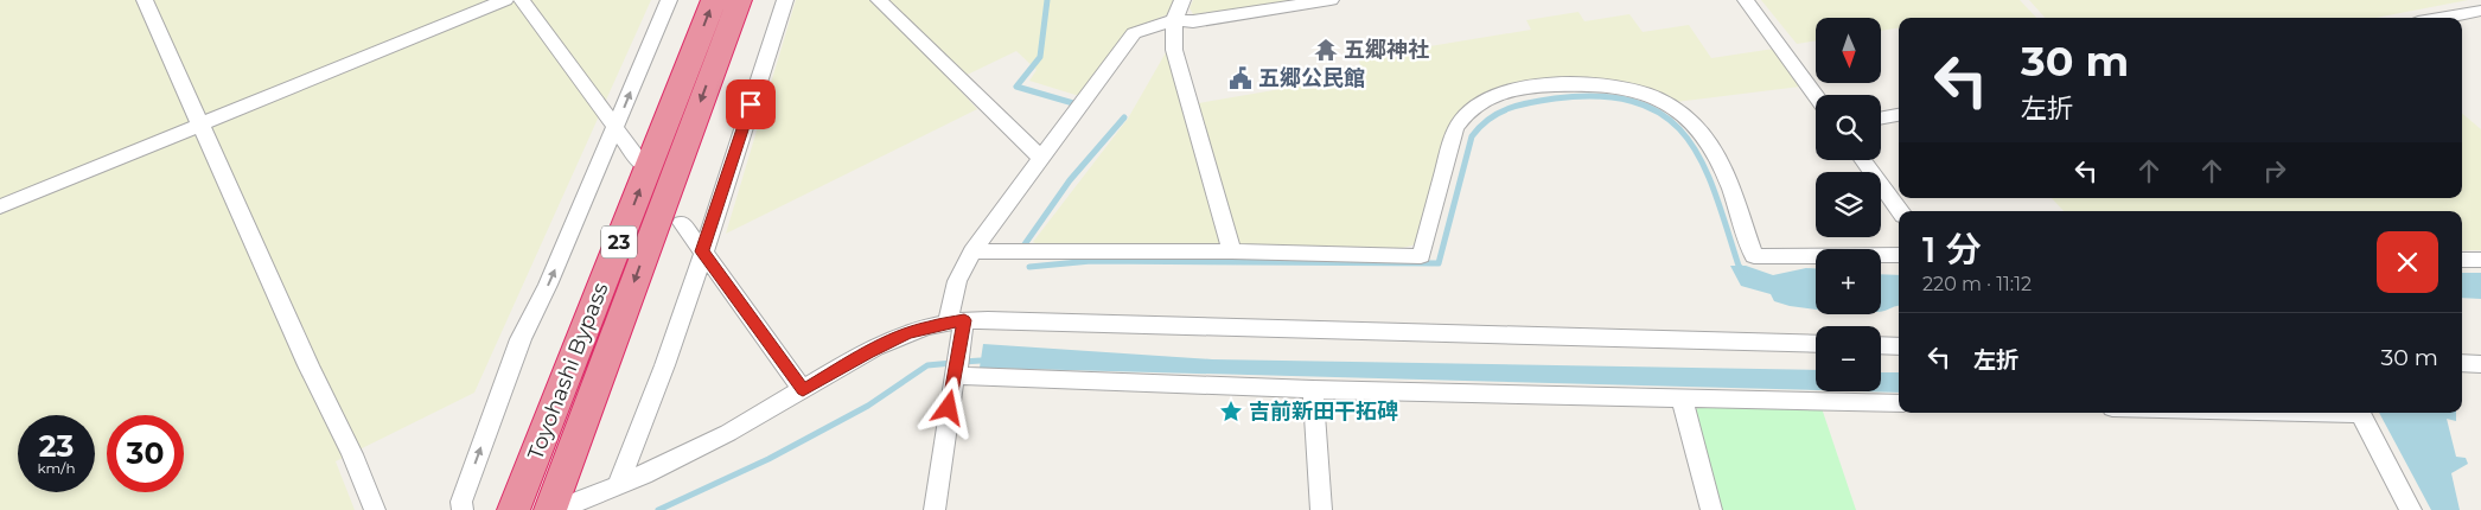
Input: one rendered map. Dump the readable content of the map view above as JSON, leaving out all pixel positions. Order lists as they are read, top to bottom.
{
  "streets": {
    "highway": ["23", "Toyohashi Bypass"]
  },
  "places": {
    "temple": ["五郷神社"],
    "public building": ["五郷公民館"],
    "place": ["吉前新田干拓碑"]
  },
  "north": "bottom",
  "page": {
    "map_buttons": ["+", "−"],
    "turn": ["30 m", "左折"],
    "heading": ["1 分", "220 m · 11:12"],
    "list": [
      {
        "name": "左折",
        "value": "30 m"
      }
    ],
    "speed": "23 km/h",
    "limit": "30"
  }
}
